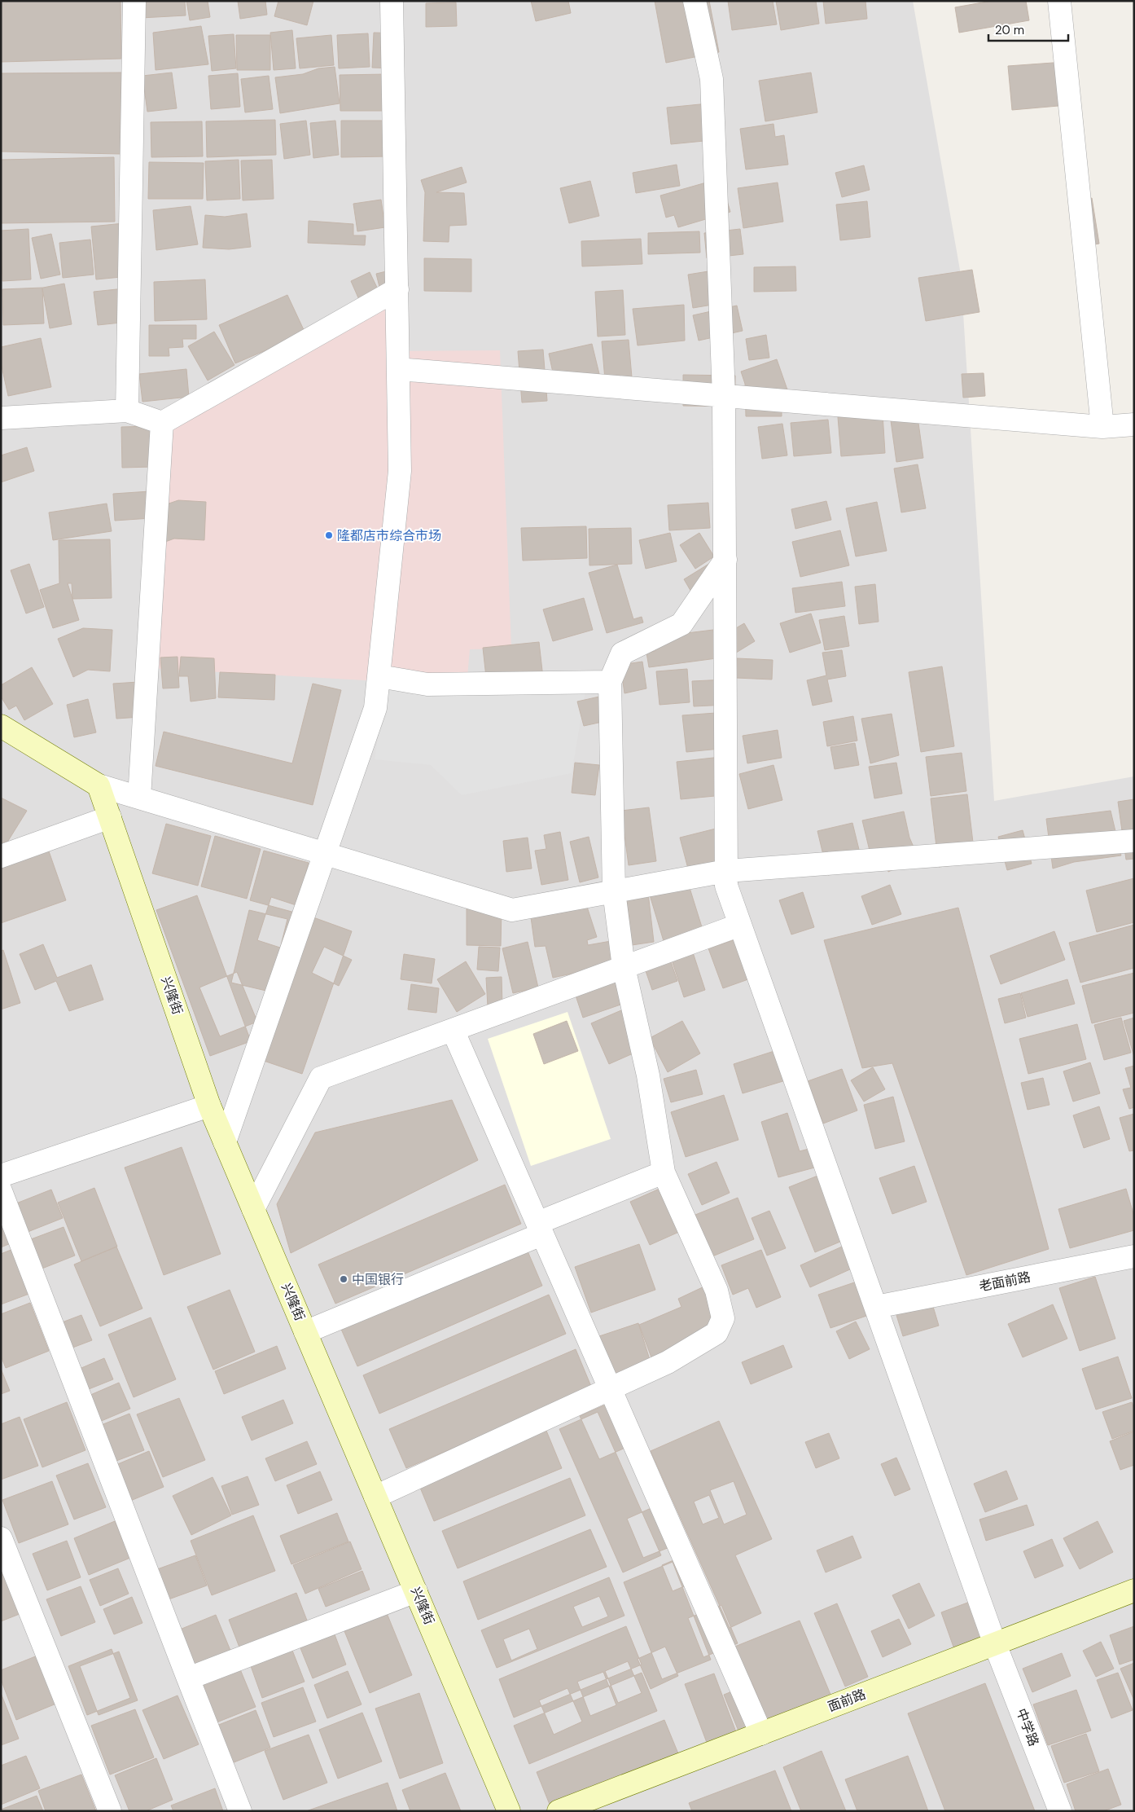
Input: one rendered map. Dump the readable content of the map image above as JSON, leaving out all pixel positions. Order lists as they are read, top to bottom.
{
  "streets": {
    "street": [
      "兴隆街",
      "老面前路",
      "面前路",
      "中学路"
    ]
  },
  "crossings": [
    ["老面前路", "中学路"],
    ["面前路", "中学路"]
  ],
  "places": ["隆都店市综合市场", "中国银行"],
  "scale_bar": "20 m"
}
